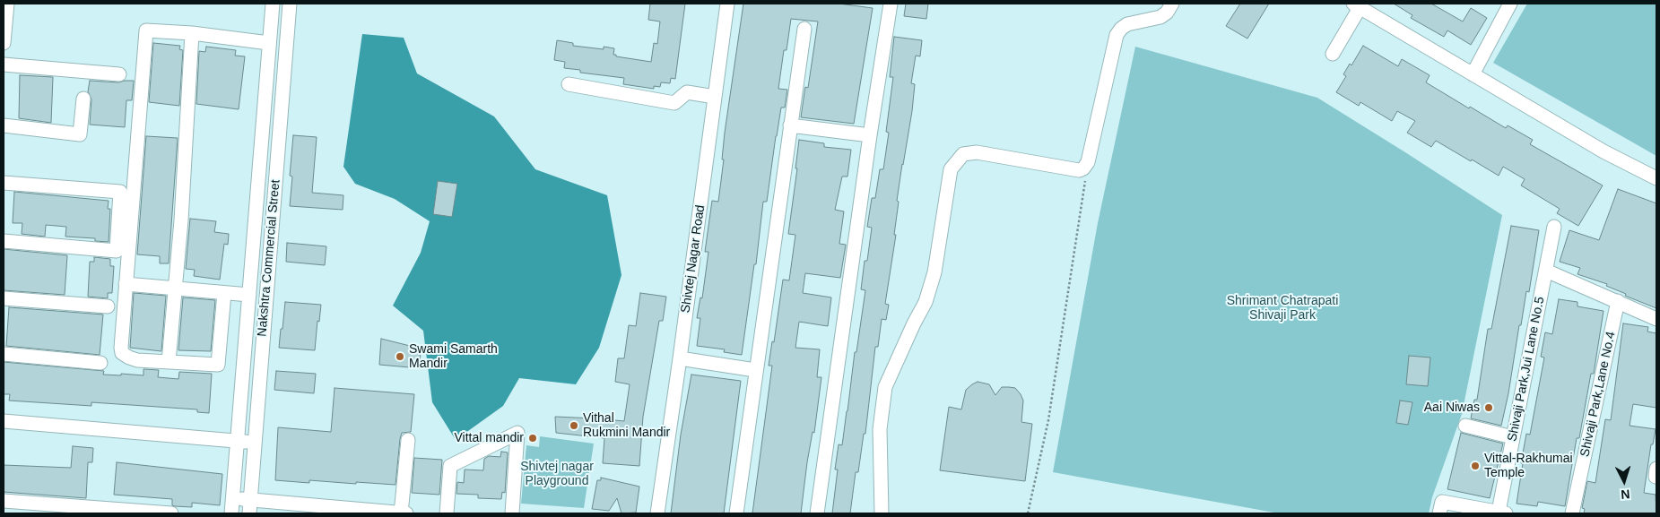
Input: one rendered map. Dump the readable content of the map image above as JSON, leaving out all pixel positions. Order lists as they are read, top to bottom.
{
  "streets": {
    "street": [
      "Nakshtra Commercial Street",
      "Shivtej Nagar Road",
      "Shivaji Park,Jui Lane No.5",
      "Shivaji Park,Lane No.4"
    ]
  },
  "parks": ["Shrimant Chatrapati Shivaji Park", "Shivtej nagar Playground"],
  "places": [
    "Swami Samarth Mandir",
    "Aai Niwas",
    "Vithal Rukmini Mandir",
    "Vittal mandir",
    "Vittal-Rakhumai Temple"
  ],
  "north": "bottom"
}
